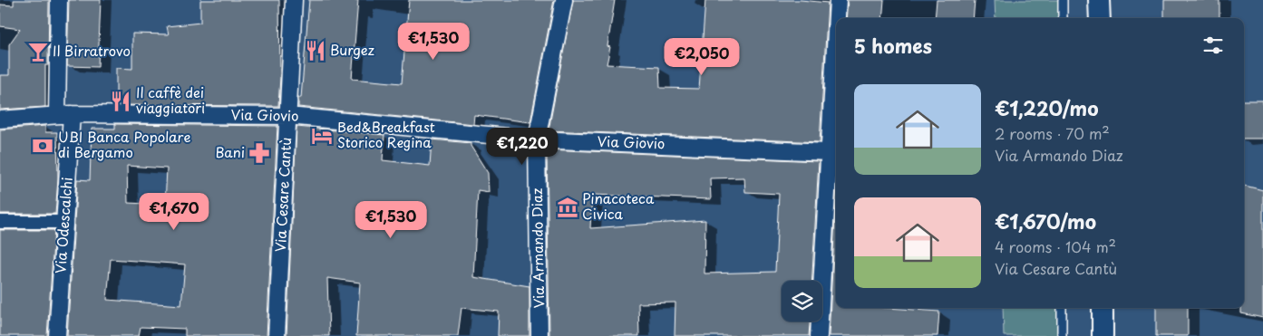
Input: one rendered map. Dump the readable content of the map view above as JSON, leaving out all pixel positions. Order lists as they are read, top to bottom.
{
  "streets": {
    "street": [
      "Via Giovio",
      "Via Cesare Cantù",
      "Via Odescalchi",
      "Via Armando Diaz"
    ]
  },
  "crossings": [
    ["Via Giovio", "Via Cesare Cantù"],
    ["Via Giovio", "Via Odescalchi"],
    ["Via Giovio", "Via Armando Diaz"]
  ],
  "places": {
    "restaurant": ["Burgez", "Il caffè dei viaggiatori"],
    "bar": ["Il Birratrovo"],
    "hotel": ["Bed&Breakfast Storico Regina"],
    "bank": ["UBI Banca Popolare di Bergamo"],
    "pharmacy": ["Bani"],
    "museum": ["Pinacoteca Civica"]
  },
  "page": {
    "heading": "5 homes",
    "price": [
      "€1,530",
      "€2,050",
      "€1,220",
      "€1,670",
      "€1,530"
    ],
    "list": [
      {
        "name": "€1,220/mo",
        "note": "2 rooms · 70 m² · Via Armando Diaz"
      },
      {
        "name": "€1,670/mo",
        "note": "4 rooms · 104 m² · Via Cesare Cantù"
      }
    ]
  }
}
